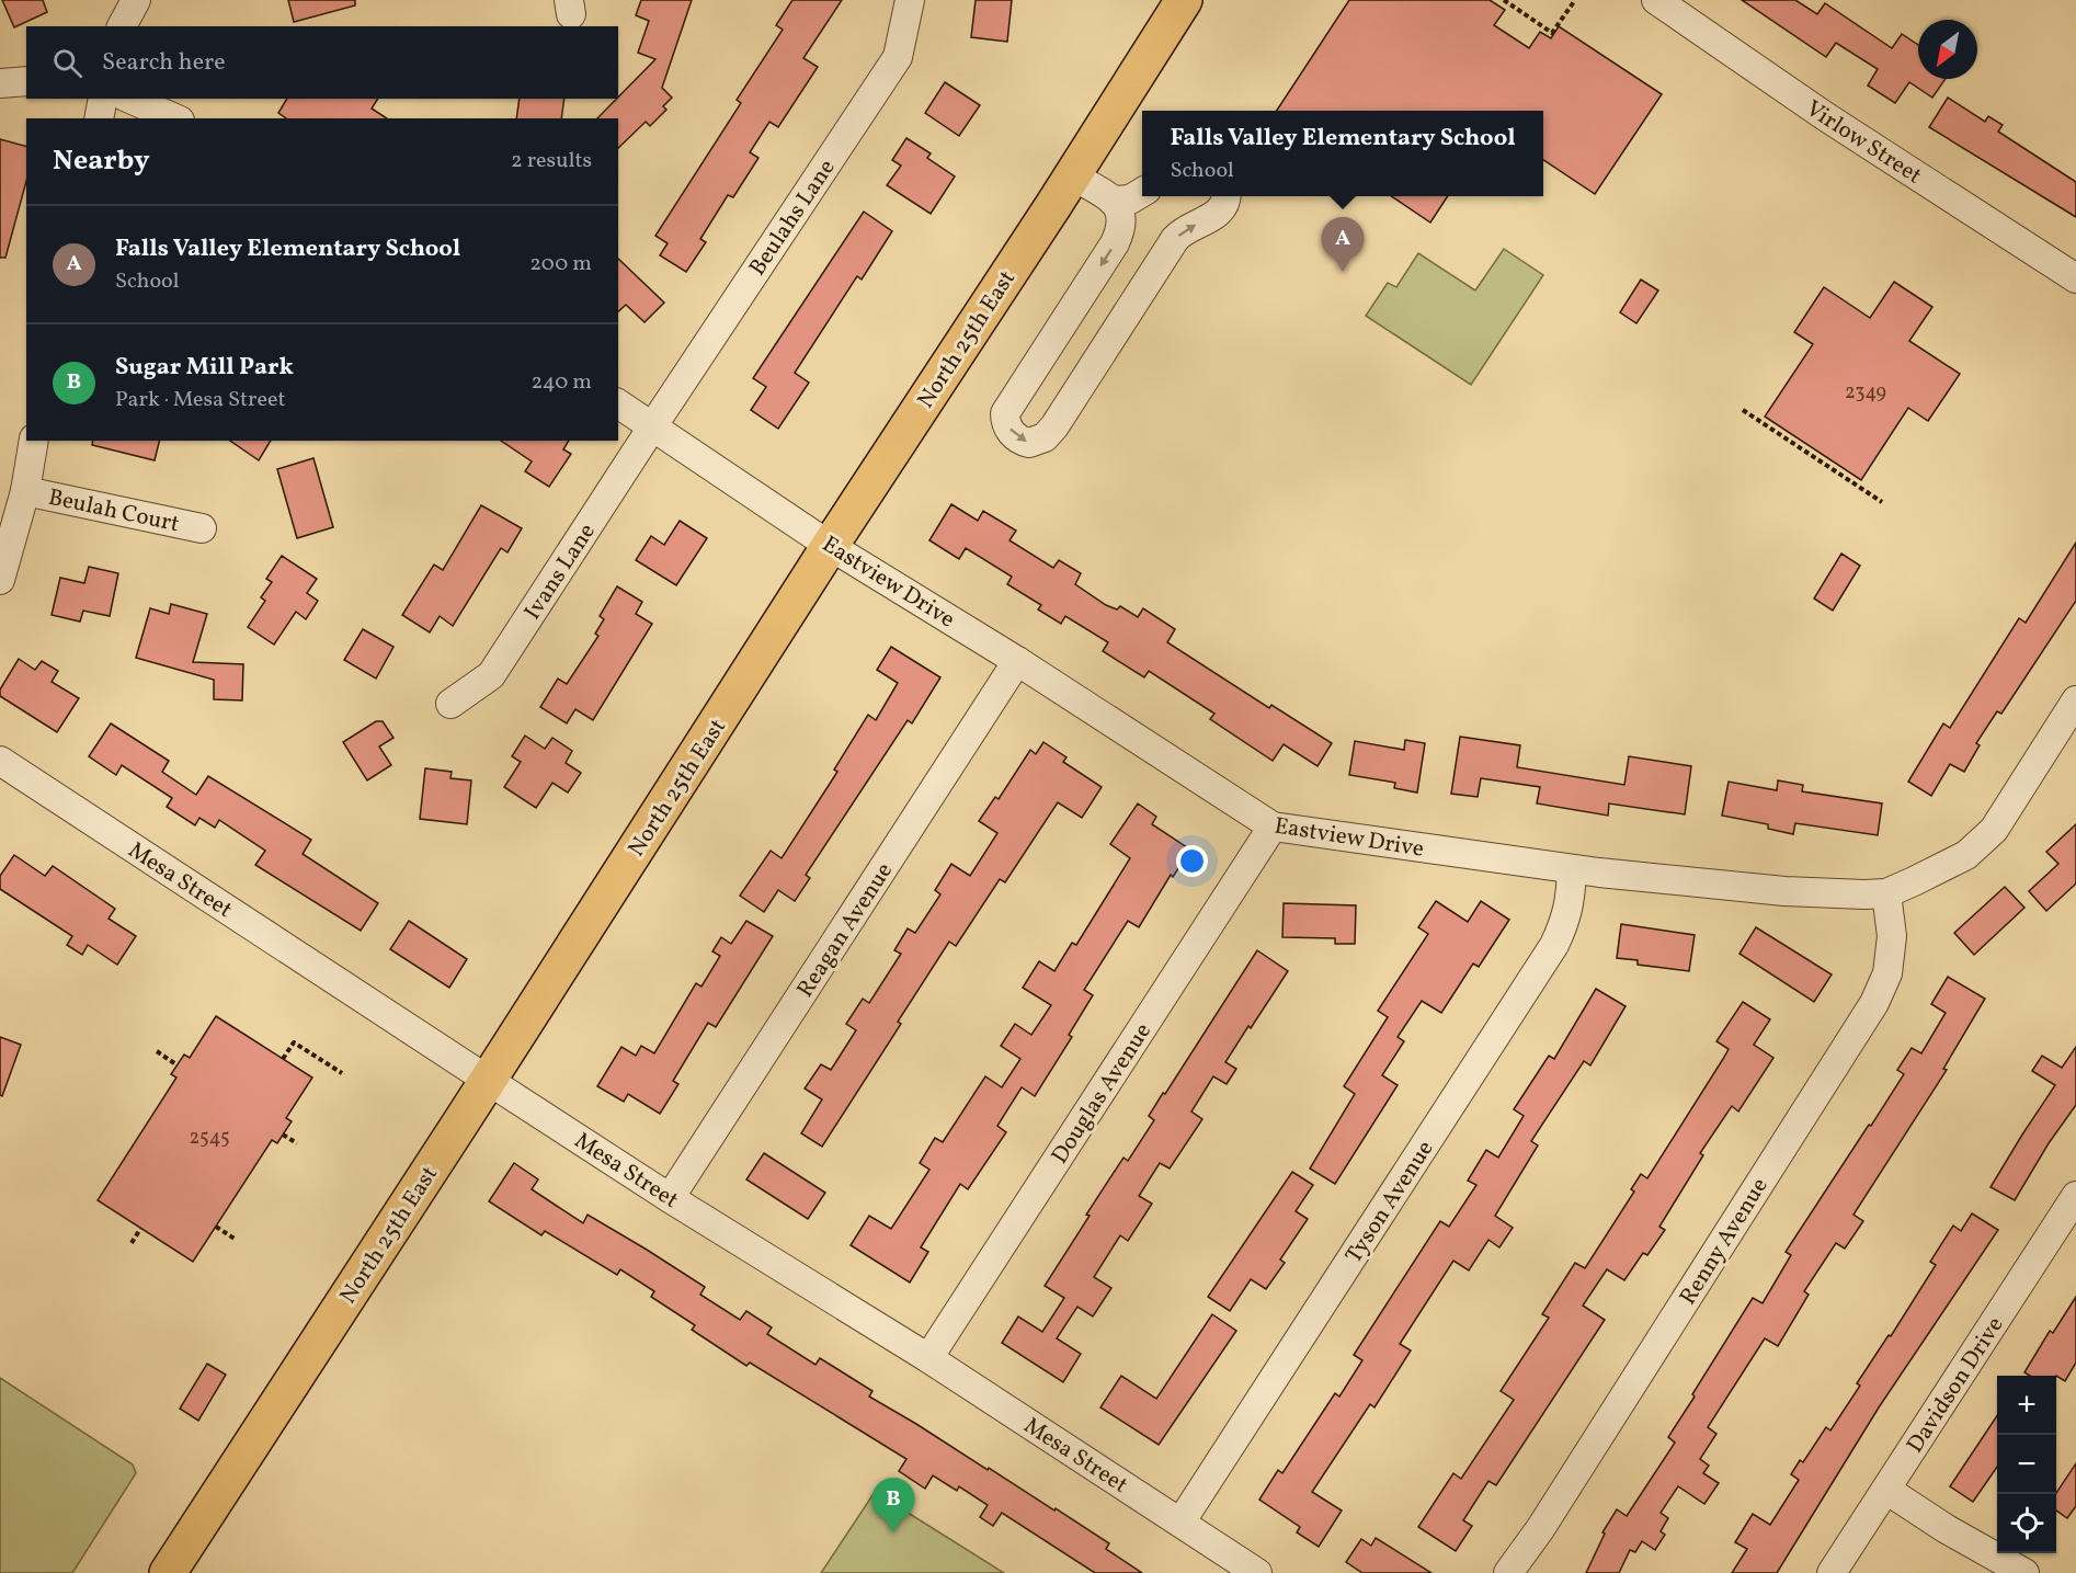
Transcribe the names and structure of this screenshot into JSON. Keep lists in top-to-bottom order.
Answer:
{
  "streets": {
    "main road": ["North 25th East"],
    "street": [
      "Virlow Street",
      "Beulahs Lane",
      "Beulah Court",
      "Ivans Lane",
      "Eastview Drive",
      "Mesa Street",
      "Reagan Avenue",
      "Douglas Avenue",
      "Tyson Avenue",
      "Renny Avenue",
      "Davidson Drive"
    ]
  },
  "crossings": [
    ["Beulahs Lane", "Ivans Lane"],
    ["Beulahs Lane", "Eastview Drive"],
    ["North 25th East", "Eastview Drive"],
    ["North 25th East", "Mesa Street"],
    ["Ivans Lane", "Eastview Drive"],
    ["Eastview Drive", "Reagan Avenue"],
    ["Eastview Drive", "Douglas Avenue"],
    ["Eastview Drive", "Tyson Avenue"],
    ["Eastview Drive", "Renny Avenue"],
    ["Mesa Street", "Reagan Avenue"],
    ["Mesa Street", "Douglas Avenue"],
    ["Mesa Street", "Tyson Avenue"]
  ],
  "house_numbers": ["2349", "2545"],
  "north": "bottom left",
  "page": {
    "search": "Search here",
    "popup": ["Falls Valley Elementary School", "School"],
    "heading": ["Nearby", "2 results"],
    "list": [
      {
        "mark": "A",
        "name": "Falls Valley Elementary School",
        "note": "School",
        "value": "200 m"
      },
      {
        "mark": "B",
        "name": "Sugar Mill Park",
        "note": "Park · Mesa Street",
        "value": "240 m"
      }
    ],
    "pins": ["A", "B"],
    "map_buttons": ["+", "−"]
  }
}
